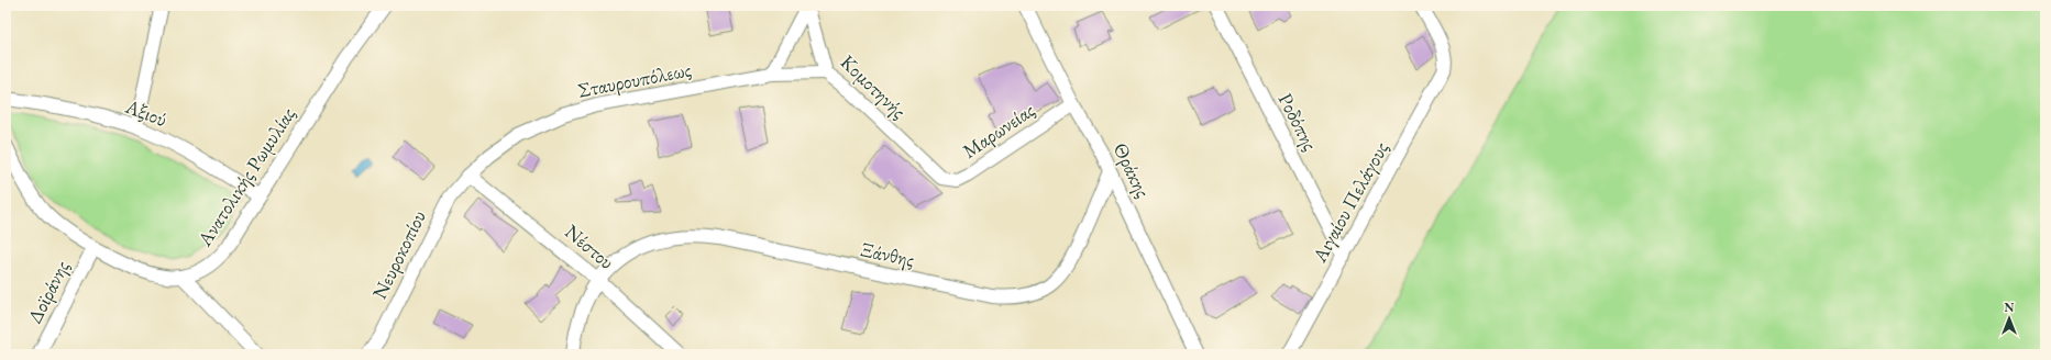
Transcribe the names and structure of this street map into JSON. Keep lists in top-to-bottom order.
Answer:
{
  "streets": {
    "street": [
      "Σταυρουπόλεως",
      "Κομοτηνής",
      "Αξιού",
      "Ροδόπης",
      "Μαρωνείας",
      "Θράκης",
      "Ανατολικής Ρωμυλίας",
      "Αιγαίου Πελάγους",
      "Νέστου",
      "Νευροκοπίου",
      "Ξάνθης",
      "Δοϊράνης"
    ]
  },
  "crossings": [
    ["Σταυρουπόλεως", "Κομοτηνής"],
    ["Σταυρουπόλεως", "Νέστου"],
    ["Σταυρουπόλεως", "Νευροκοπίου"],
    ["Κομοτηνής", "Μαρωνείας"],
    ["Αξιού", "Ανατολικής Ρωμυλίας"],
    ["Ροδόπης", "Αιγαίου Πελάγους"],
    ["Μαρωνείας", "Θράκης"],
    ["Θράκης", "Ξάνθης"],
    ["Ανατολικής Ρωμυλίας", "Δοϊράνης"],
    ["Νέστου", "Νευροκοπίου"],
    ["Νέστου", "Ξάνθης"]
  ],
  "north": "top"
}
